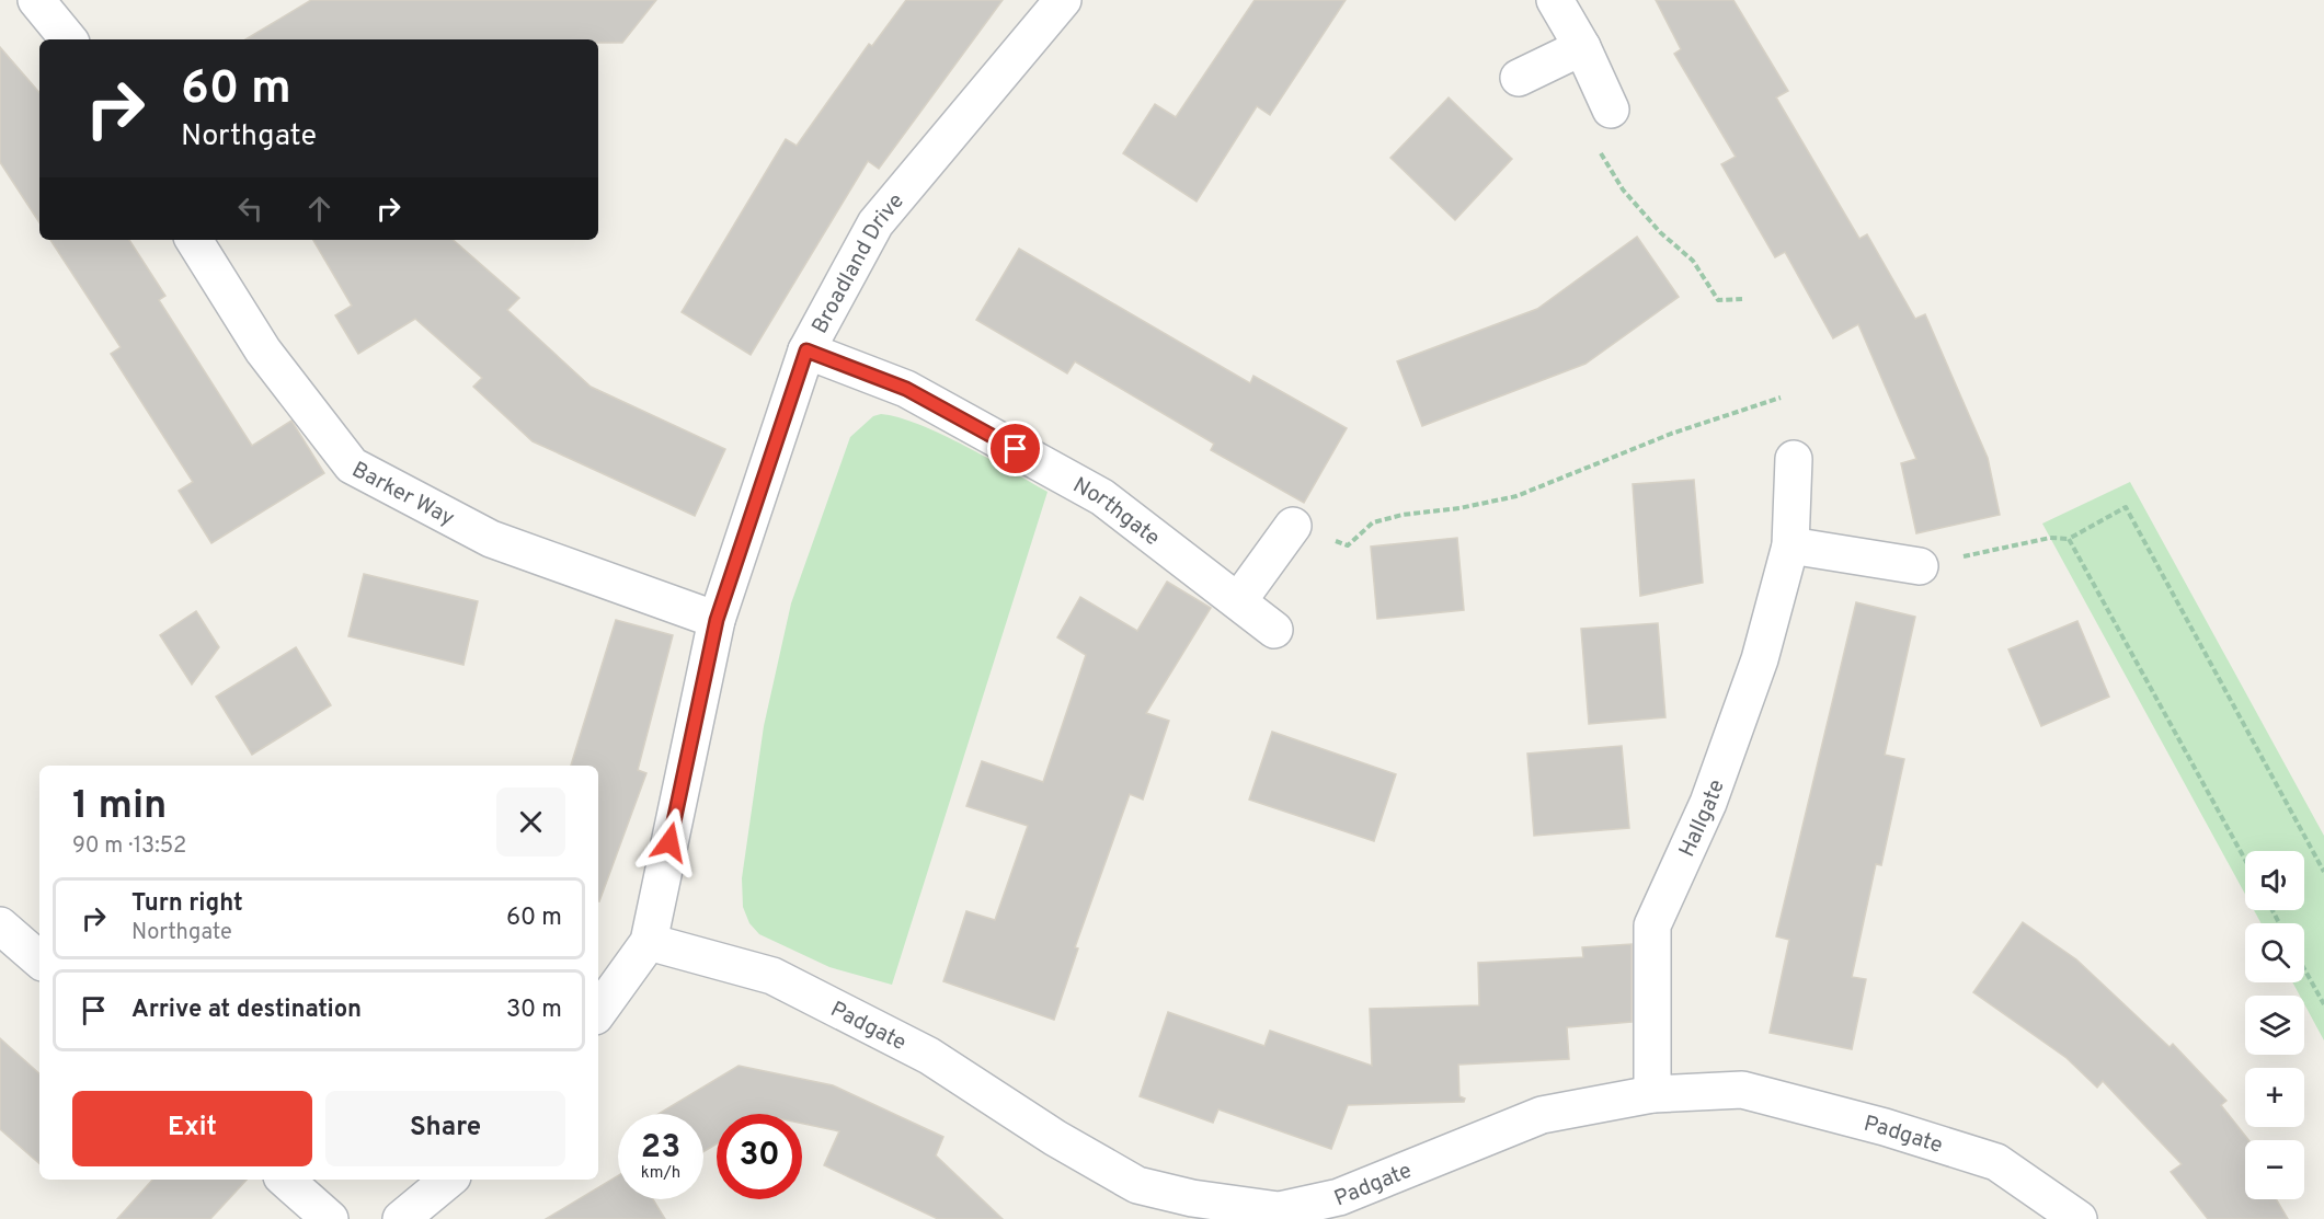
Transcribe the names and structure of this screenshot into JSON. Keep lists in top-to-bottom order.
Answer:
{
  "streets": {
    "street": [
      "Broadland Drive",
      "Barker Way",
      "Northgate",
      "Hallgate",
      "Padgate"
    ]
  },
  "crossings": [
    ["Broadland Drive", "Barker Way"],
    ["Broadland Drive", "Northgate"],
    ["Broadland Drive", "Padgate"],
    ["Hallgate", "Padgate"]
  ],
  "page": {
    "turn": ["60 m", "Northgate"],
    "heading": ["1 min", "90 m · 13:52"],
    "map_buttons": ["+", "−"],
    "list": [
      {
        "name": "Turn right",
        "note": "Northgate",
        "value": "60 m"
      },
      {
        "name": "Arrive at destination",
        "value": "30 m"
      }
    ],
    "buttons": ["Exit", "Share"],
    "speed": "23 km/h",
    "limit": "30"
  }
}
